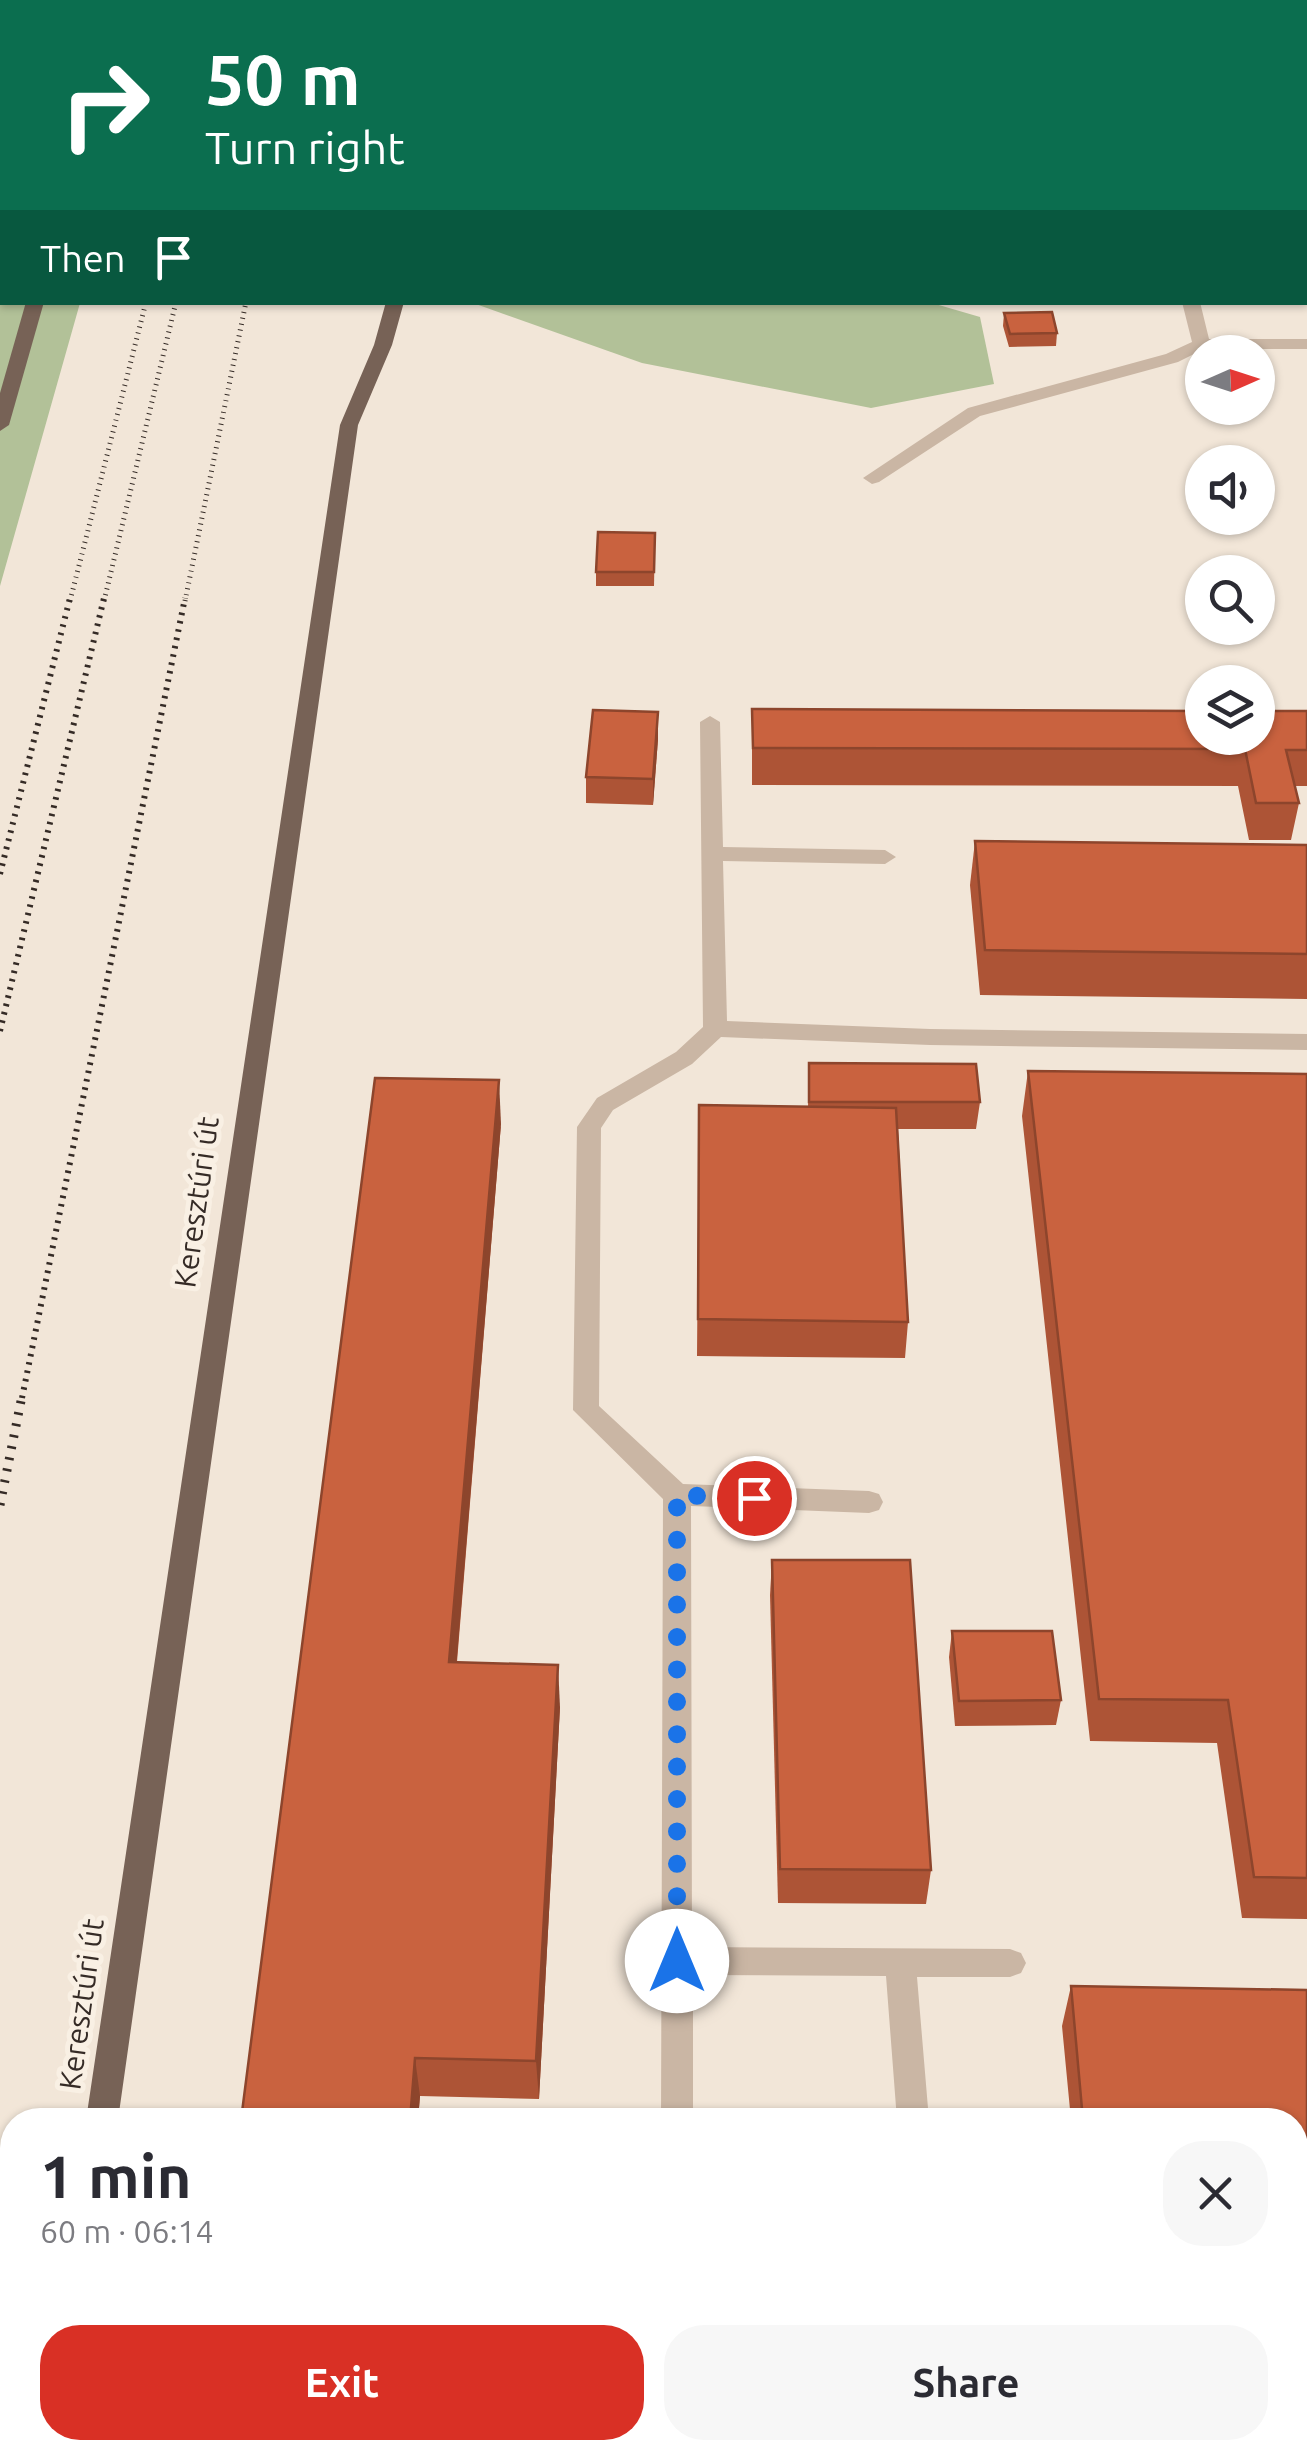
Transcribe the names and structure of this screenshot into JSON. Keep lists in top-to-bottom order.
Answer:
{
  "streets": {
    "main road": ["Keresztúri út"]
  },
  "north": "right",
  "page": {
    "turn": ["50 m", "Turn right"],
    "then": "Then",
    "heading": ["1 min", "60 m · 06:14"],
    "buttons": ["Exit", "Share"]
  }
}
